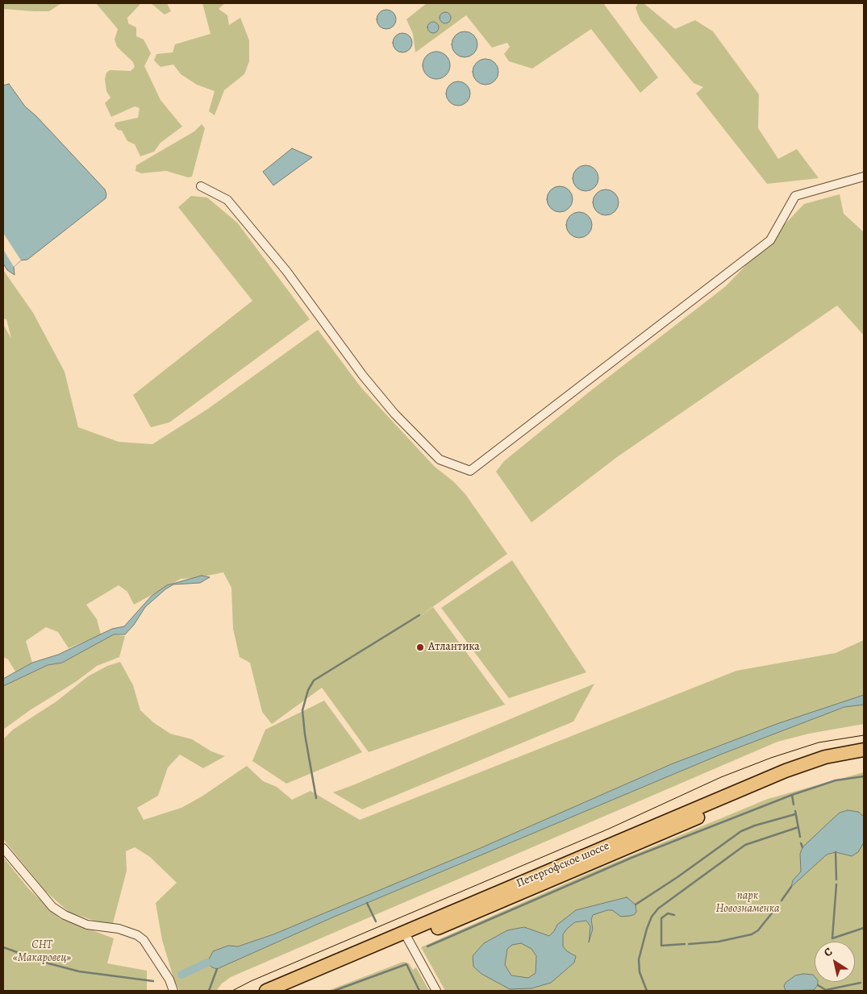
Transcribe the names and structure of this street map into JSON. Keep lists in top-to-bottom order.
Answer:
{
  "streets": {
    "main road": ["Петергофское шоссе"]
  },
  "parks": ["парк Новознаменка", "СНТ «Макаровец»"],
  "places": ["Атлантика"],
  "north": "top left"
}
